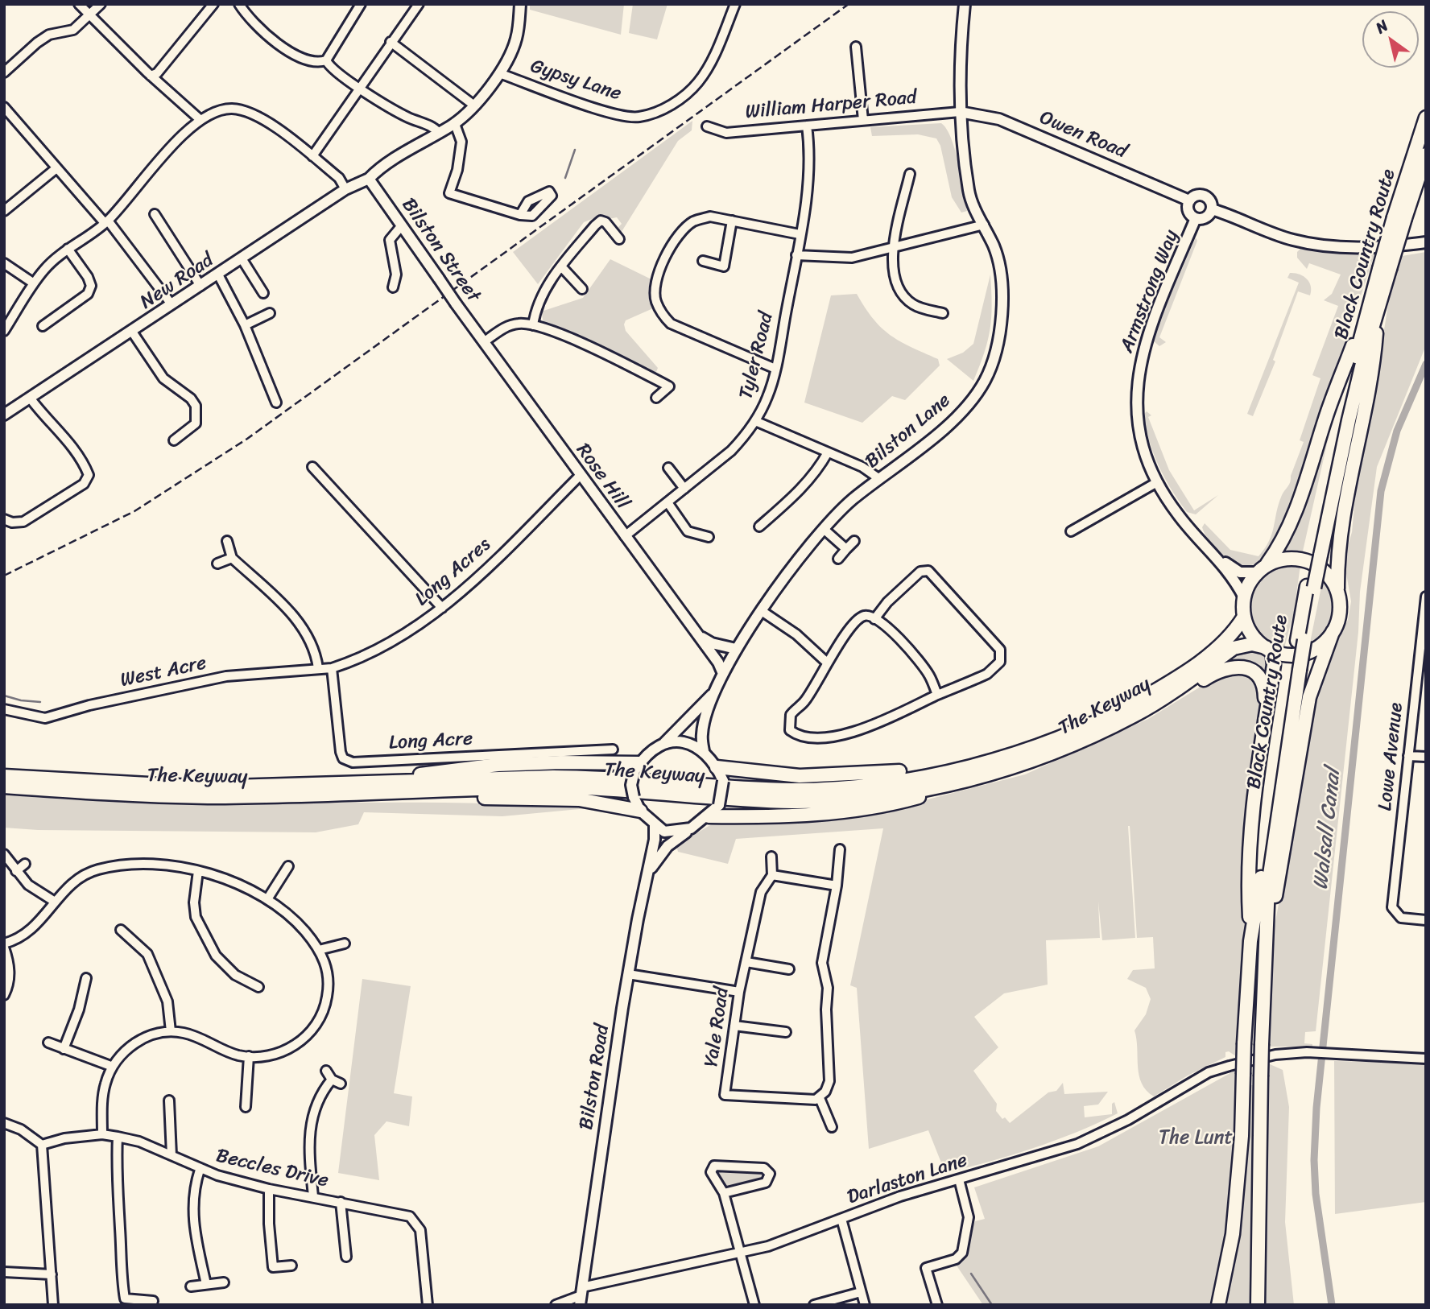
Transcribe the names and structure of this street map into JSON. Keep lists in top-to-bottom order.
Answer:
{
  "streets": {
    "highway": ["Black Country Route", "The Keyway"],
    "main road": [
      "Owen Road",
      "Bilston Street",
      "New Road",
      "Armstrong Way",
      "Bilston Lane",
      "Rose Hill",
      "Bilston Road"
    ],
    "street": [
      "Gypsy Lane",
      "William Harper Road",
      "Tyler Road",
      "Long Acres",
      "West Acre",
      "Long Acre",
      "Lowe Avenue",
      "Yale Road",
      "Beccles Drive",
      "Darlaston Lane"
    ]
  },
  "crossings": [
    ["Gypsy Lane", "New Road"],
    ["William Harper Road", "Owen Road"],
    ["William Harper Road", "Tyler Road"],
    ["William Harper Road", "Bilston Lane"],
    ["Owen Road", "Armstrong Way"],
    ["Owen Road", "Bilston Lane"],
    ["Bilston Street", "New Road"],
    ["Bilston Street", "Rose Hill"],
    ["Armstrong Way", "The Keyway"],
    ["Tyler Road", "Rose Hill"],
    ["Bilston Lane", "Rose Hill"],
    ["Rose Hill", "Long Acres"],
    ["Long Acres", "West Acre"],
    ["Long Acres", "Long Acre"],
    ["West Acre", "Long Acre"],
    ["Bilston Road", "Darlaston Lane"]
  ],
  "water": ["Walsall Canal"],
  "parks": ["The Lunt"],
  "north": "top left"
}
